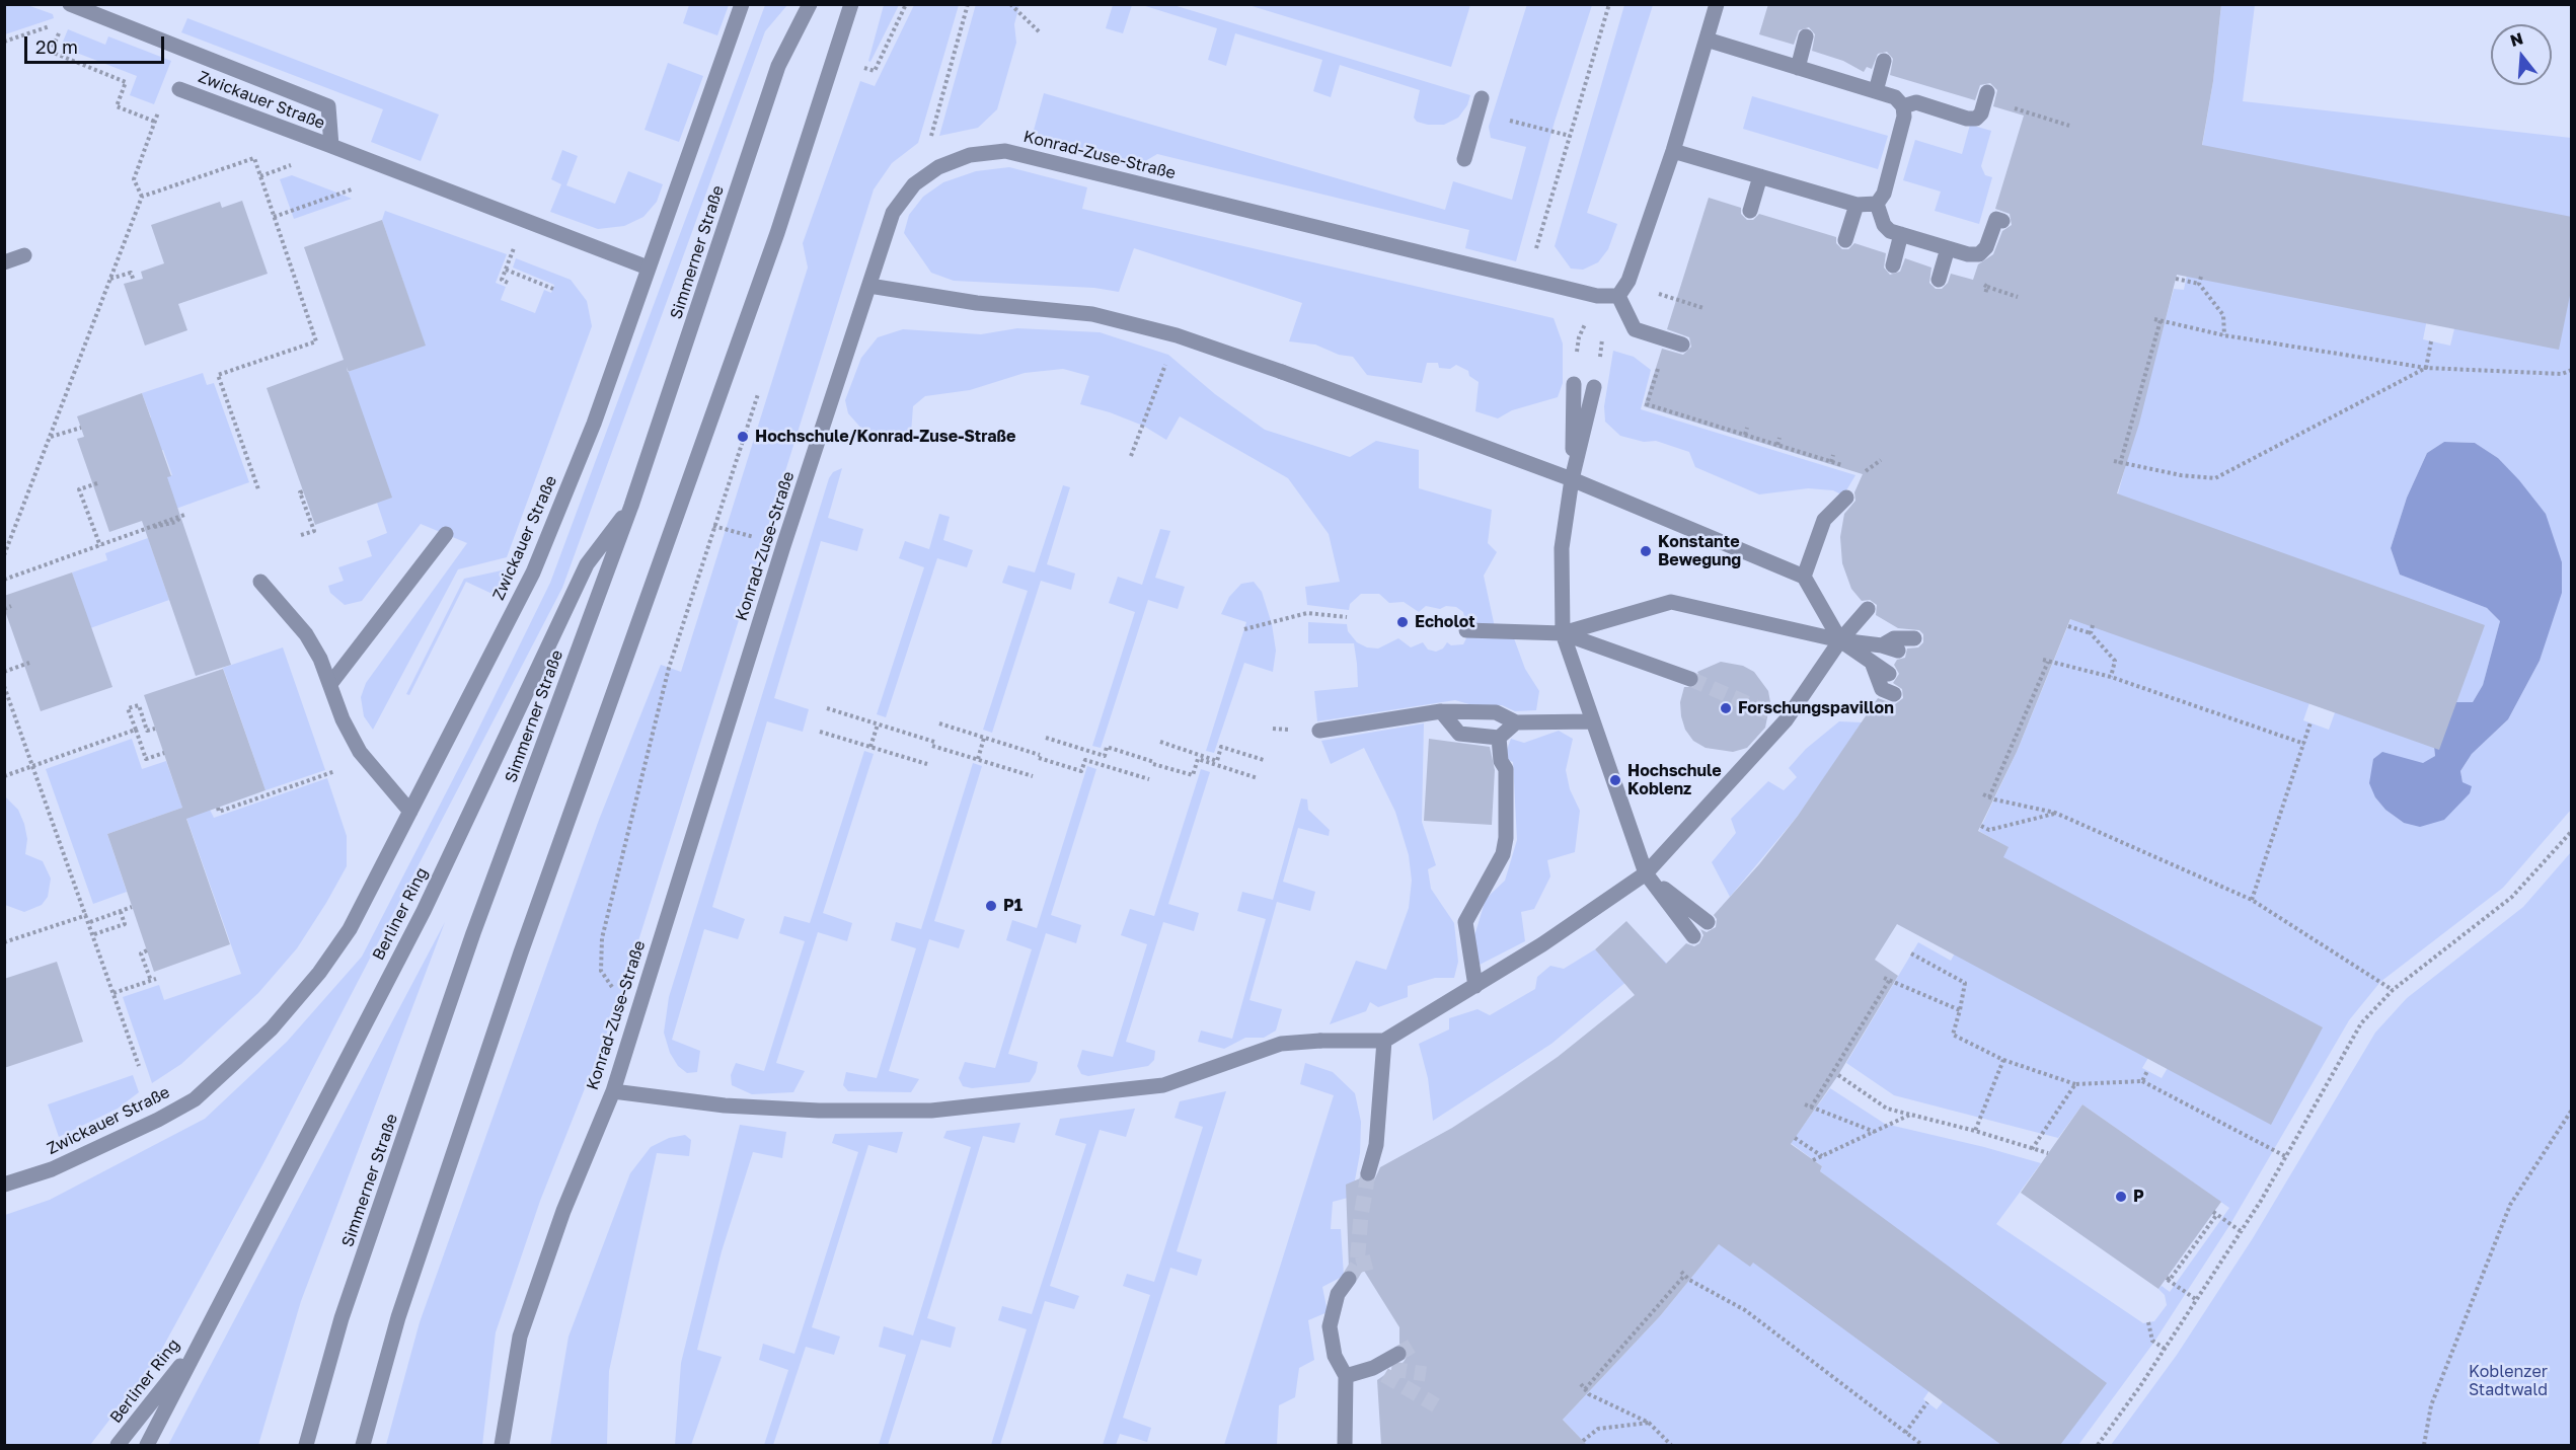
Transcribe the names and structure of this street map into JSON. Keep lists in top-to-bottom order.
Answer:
{
  "streets": {
    "street": [
      "Zwickauer Straße",
      "Konrad-Zuse-Straße",
      "Simmerner Straße",
      "Berliner Ring"
    ]
  },
  "crossings": [
    ["Simmerner Straße", "Berliner Ring"]
  ],
  "parks": ["Koblenzer Stadtwald"],
  "places": [
    "Hochschule/Konrad-Zuse-Straße",
    "Konstante Bewegung",
    "Echolot",
    "Forschungspavillon",
    "Hochschule Koblenz",
    "P1",
    "P"
  ],
  "scale_bar": "20 m",
  "north": "top"
}
